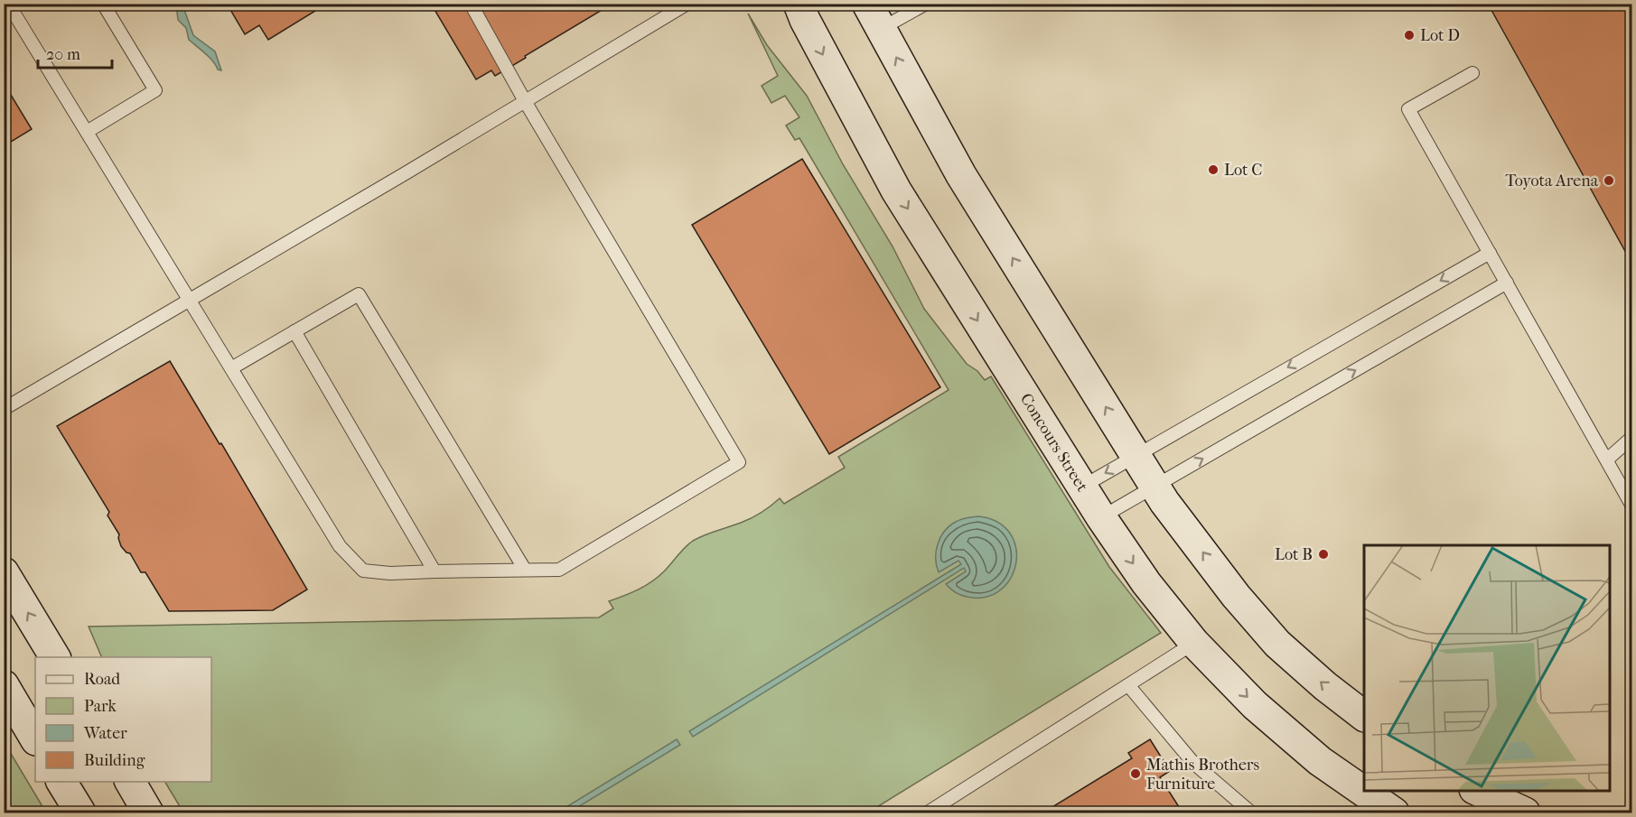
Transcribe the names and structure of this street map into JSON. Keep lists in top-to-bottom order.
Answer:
{
  "streets": {
    "street": ["Concours Street"]
  },
  "places": [
    "Lot D",
    "Lot C",
    "Toyota Arena",
    "Lot B",
    "Mathis Brothers Furniture"
  ],
  "legend": [
    "Road",
    "Park",
    "Water",
    "Building"
  ],
  "scale_bar": "20 m"
}
